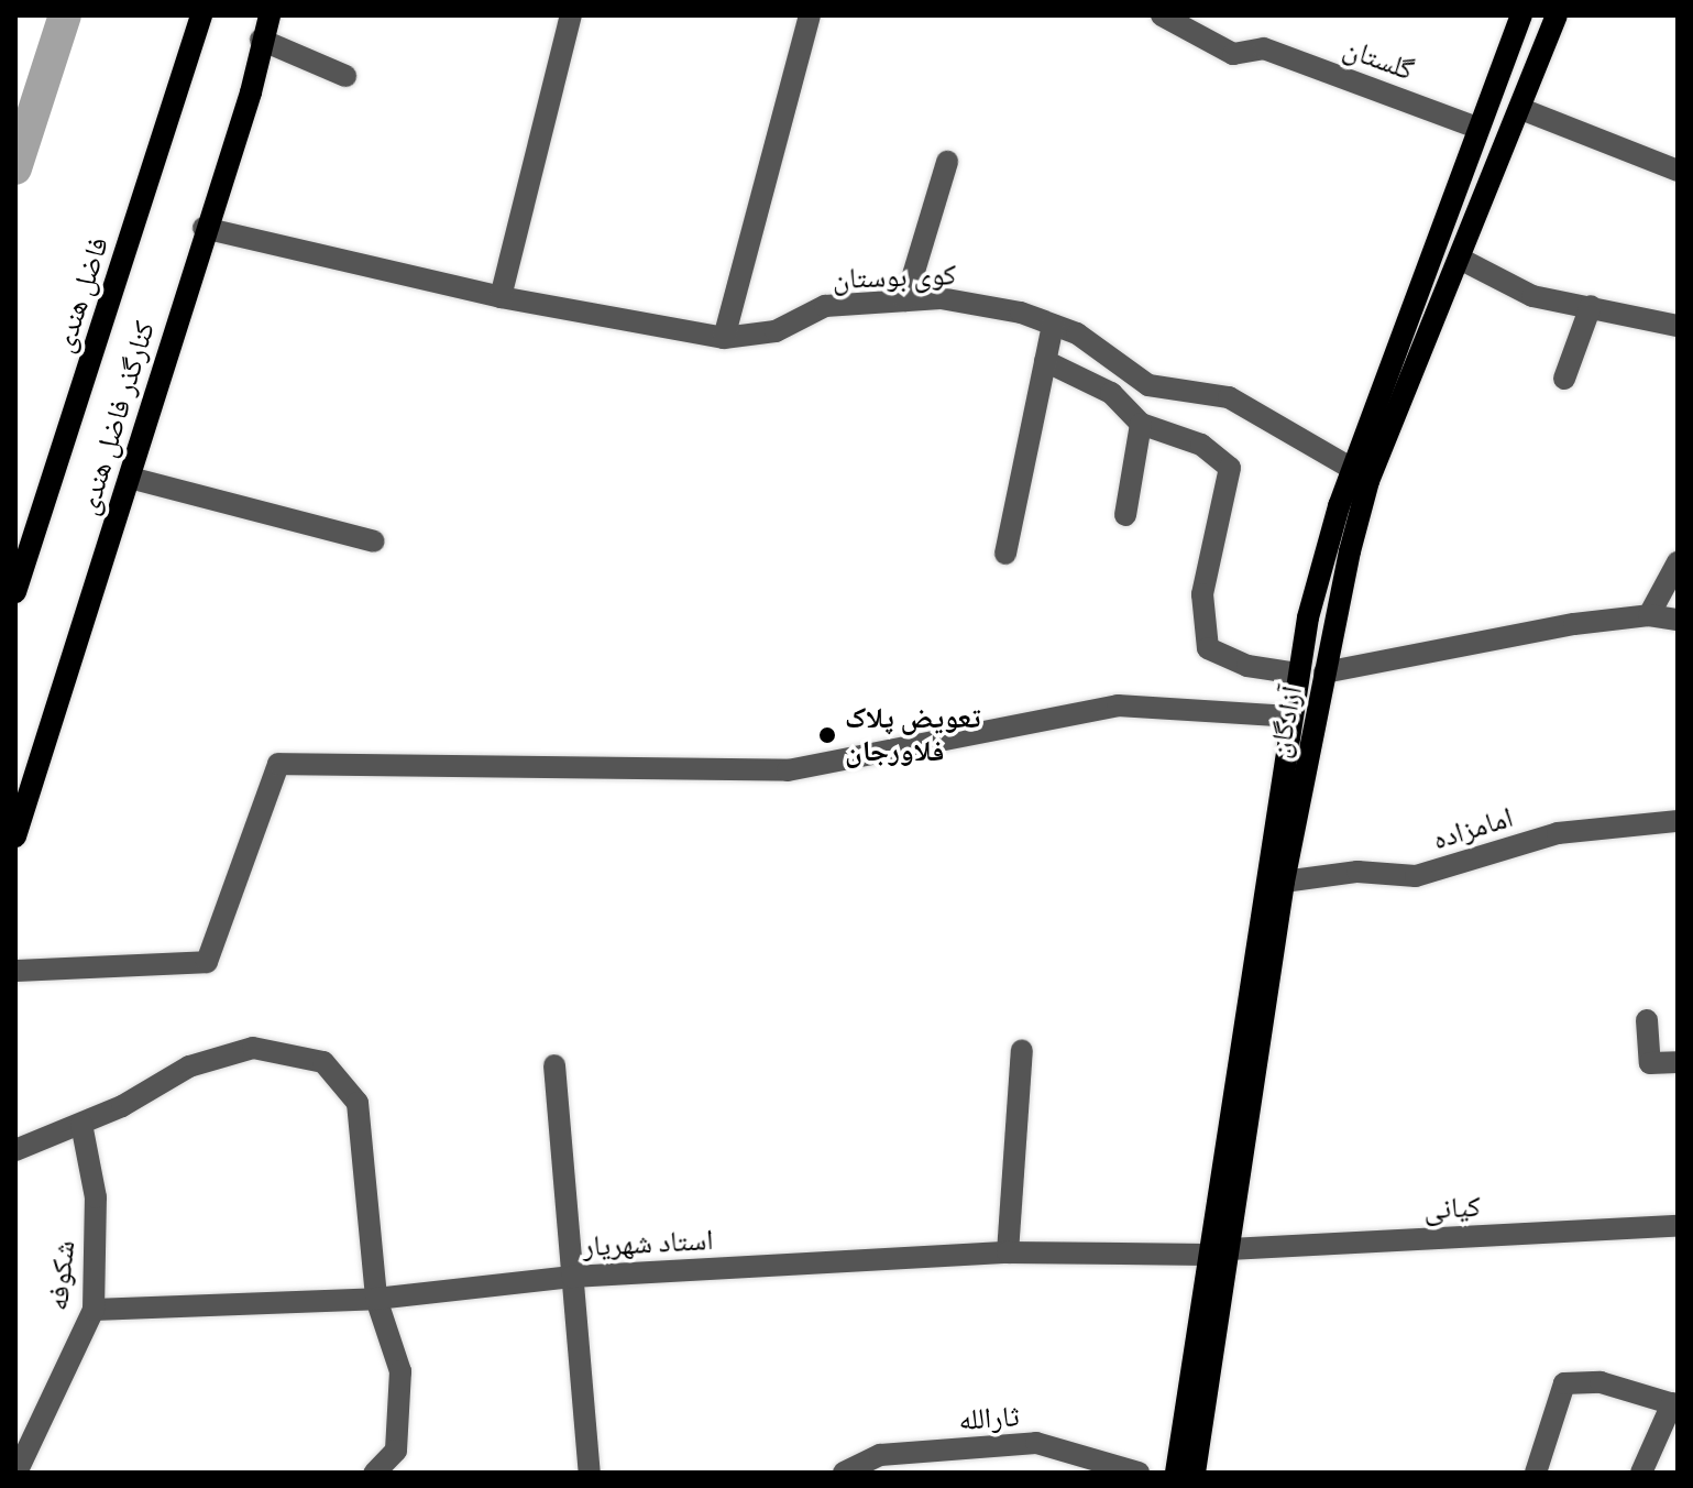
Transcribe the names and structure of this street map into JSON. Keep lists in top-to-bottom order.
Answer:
{
  "streets": {
    "main road": ["فاضل هندی", "کنارگذر فاضل هندی", "آزادگان"],
    "street": [
      "گلستان",
      "کوی بوستان",
      "امامزاده",
      "کیانی",
      "استاد شهریار",
      "شکوفه",
      "ثارالله"
    ]
  },
  "crossings": [
    ["گلستان", "آزادگان"],
    ["کوی بوستان", "کنارگذر فاضل هندی"],
    ["کوی بوستان", "آزادگان"],
    ["آزادگان", "امامزاده"],
    ["آزادگان", "کیانی"],
    ["آزادگان", "استاد شهریار"],
    ["استاد شهریار", "شکوفه"]
  ],
  "places": ["تعویض پلاک فلاورجان"]
}
